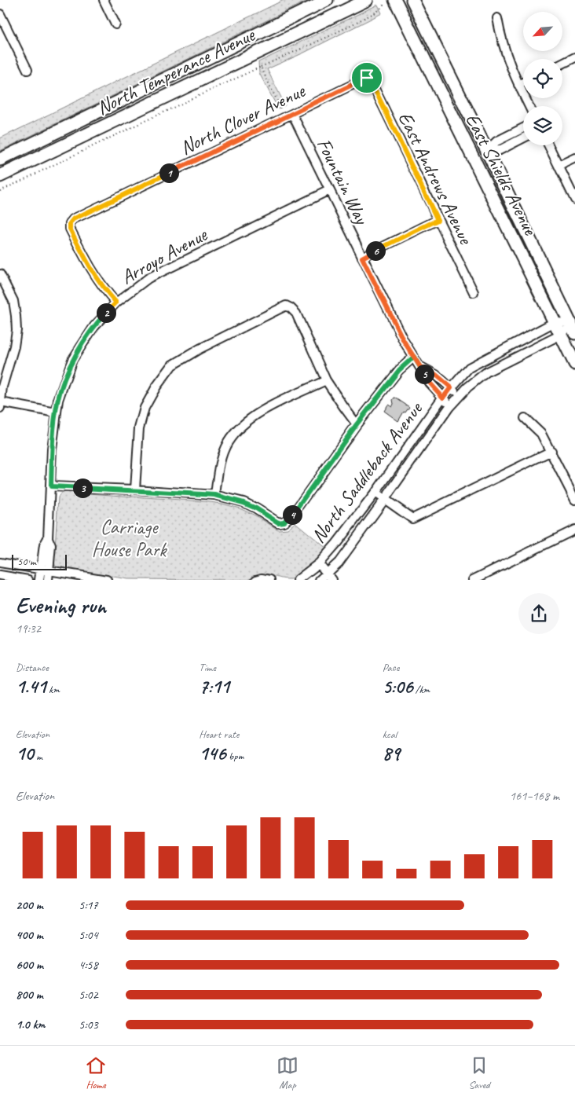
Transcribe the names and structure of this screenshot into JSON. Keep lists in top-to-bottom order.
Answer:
{
  "streets": {
    "main road": ["North Temperance Avenue", "East Shields Avenue"],
    "street": [
      "North Clover Avenue",
      "East Andrews Avenue",
      "Fountain Way",
      "Arroyo Avenue",
      "North Saddleback Avenue"
    ]
  },
  "crossings": [
    ["North Clover Avenue", "East Andrews Avenue"],
    ["North Clover Avenue", "Fountain Way"],
    ["North Clover Avenue", "Arroyo Avenue"],
    ["East Shields Avenue", "North Saddleback Avenue"],
    ["Fountain Way", "Arroyo Avenue"],
    ["Fountain Way", "North Saddleback Avenue"]
  ],
  "parks": ["Carriage House Park"],
  "scale_bar": "50 m",
  "north": "bottom left",
  "page": {
    "pins": [
      "1",
      "6",
      "2",
      "5",
      "3",
      "4"
    ],
    "scale": "50 m",
    "heading": ["Evening run", "19:32"],
    "stats": [
      ["Distance", "1.41 km"],
      ["Time", "7:11"],
      ["Pace", "5:06 /km"],
      ["Elevation", "10 m"],
      ["Heart rate", "146 bpm"],
      ["kcal", "89"]
    ],
    "chart": ["Elevation", "161–168 m"],
    "list": [
      {
        "name": "200 m",
        "note": "5:17"
      },
      {
        "name": "400 m",
        "note": "5:04"
      },
      {
        "name": "600 m",
        "note": "4:58"
      },
      {
        "name": "800 m",
        "note": "5:02"
      },
      {
        "name": "1.0 km",
        "note": "5:03"
      }
    ],
    "tabs": ["Home", "Map", "Saved"]
  }
}
